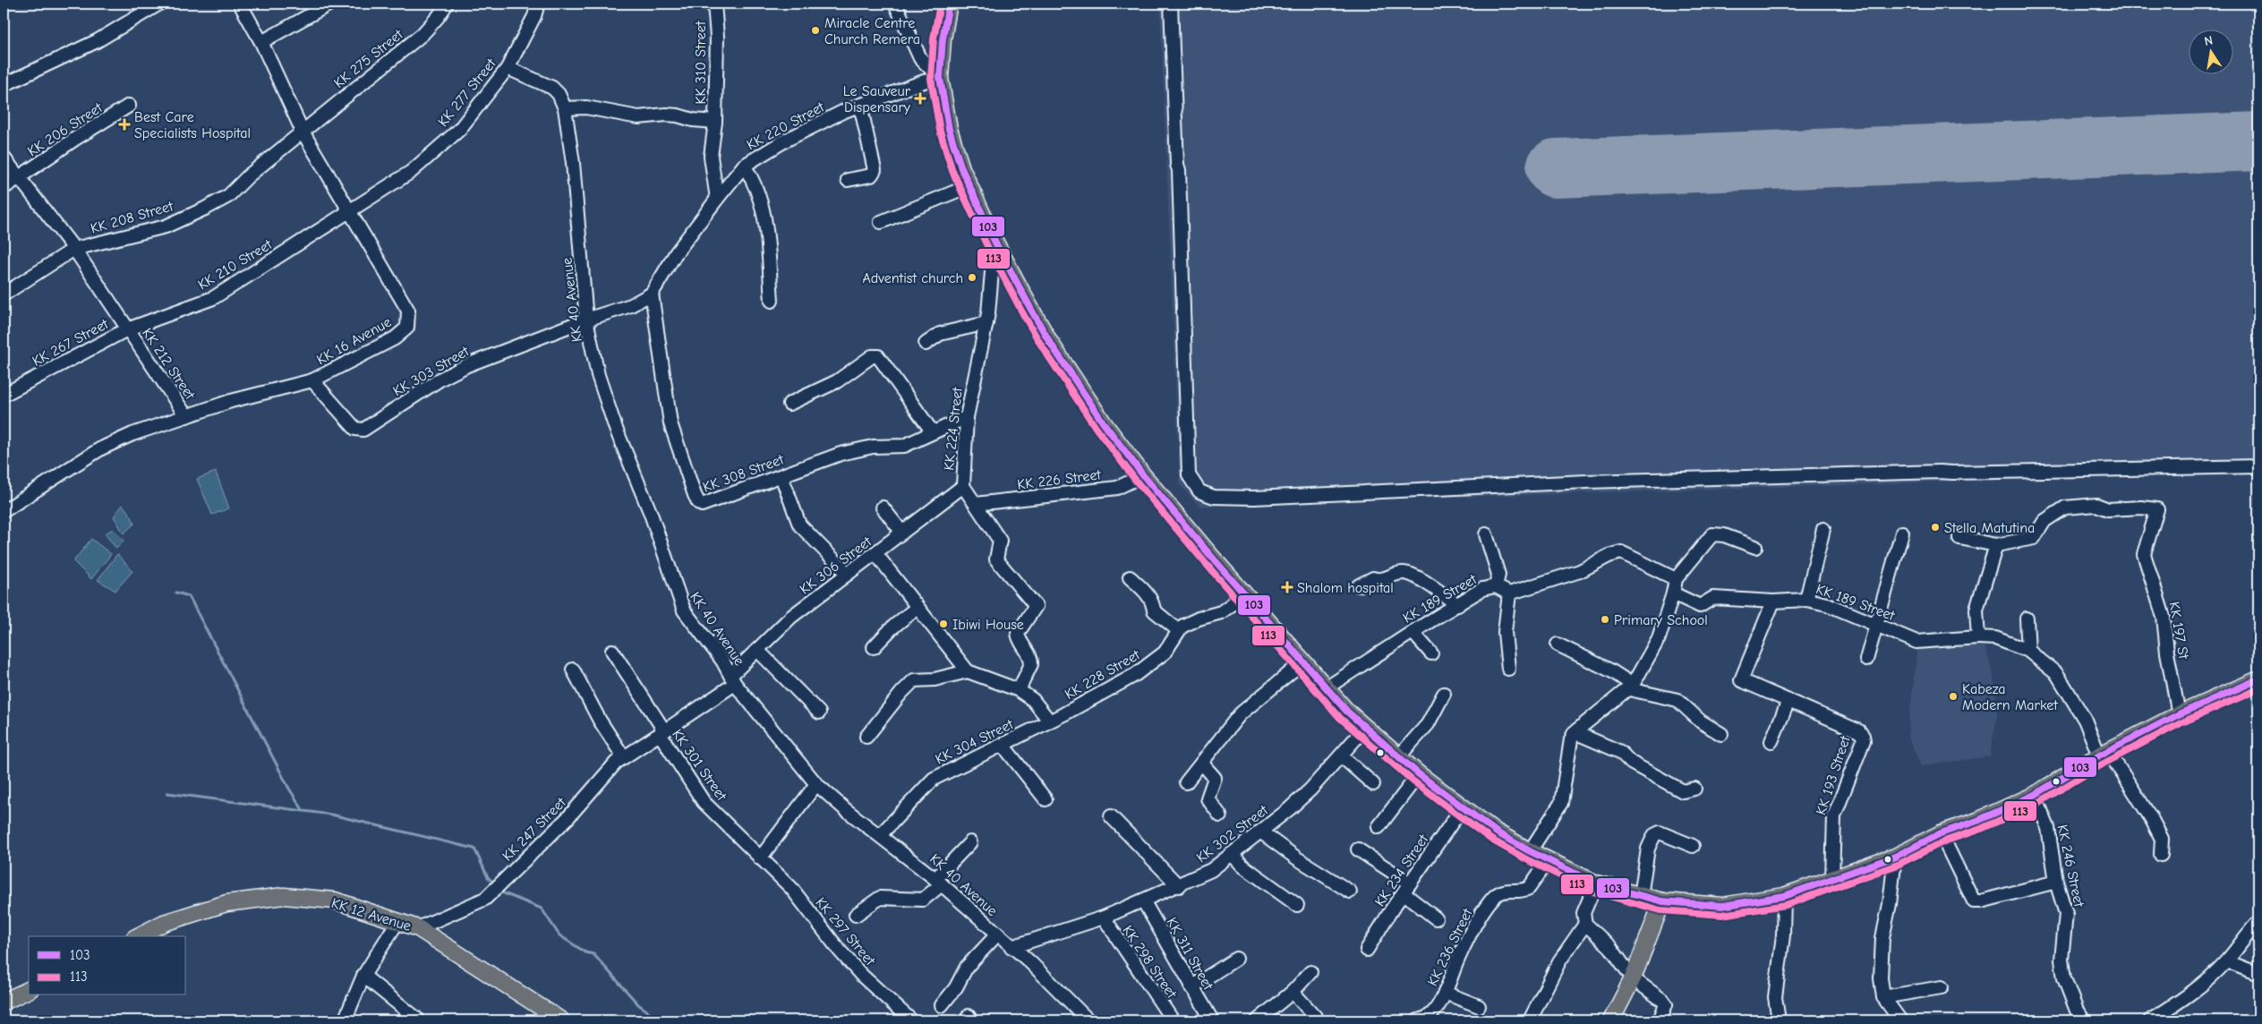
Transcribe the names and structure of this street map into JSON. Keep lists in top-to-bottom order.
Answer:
{
  "streets": {
    "main road": ["KK 12 Avenue"],
    "street": [
      "KK 275 Street",
      "KK 310 Street",
      "KK 277 Street",
      "KK 220 Street",
      "KK 206 Street",
      "KK 208 Street",
      "KK 210 Street",
      "KK 40 Avenue",
      "KK 16 Avenue",
      "KK 267 Street",
      "KK 212 Street",
      "KK 303 Street",
      "KK 224 Street",
      "KK 308 Street",
      "KK 226 Street",
      "KK 306 Street",
      "KK 189 Street",
      "KK 197 St",
      "KK 228 Street",
      "KK 304 Street",
      "KK 301 Street",
      "KK 193 Street",
      "KK 247 Street",
      "KK 302 Street",
      "KK 246 Street",
      "KK 234 Street",
      "KK 297 Street",
      "KK 236 Street",
      "KK 311 Street",
      "KK 298 Street"
    ]
  },
  "crossings": [
    ["KK 275 Street", "KK 208 Street"],
    ["KK 275 Street", "KK 16 Avenue"],
    ["KK 310 Street", "KK 220 Street"],
    ["KK 310 Street", "KK 40 Avenue"],
    ["KK 277 Street", "KK 210 Street"],
    ["KK 277 Street", "KK 40 Avenue"],
    ["KK 277 Street", "KK 16 Avenue"],
    ["KK 220 Street", "KK 308 Street"],
    ["KK 206 Street", "KK 212 Street"],
    ["KK 208 Street", "KK 16 Avenue"],
    ["KK 208 Street", "KK 212 Street"],
    ["KK 210 Street", "KK 16 Avenue"],
    ["KK 210 Street", "KK 267 Street"],
    ["KK 210 Street", "KK 212 Street"],
    ["KK 40 Avenue", "KK 303 Street"],
    ["KK 40 Avenue", "KK 306 Street"],
    ["KK 40 Avenue", "KK 304 Street"],
    ["KK 40 Avenue", "KK 301 Street"],
    ["KK 40 Avenue", "KK 302 Street"],
    ["KK 16 Avenue", "KK 212 Street"],
    ["KK 16 Avenue", "KK 303 Street"],
    ["KK 267 Street", "KK 212 Street"],
    ["KK 224 Street", "KK 308 Street"],
    ["KK 224 Street", "KK 226 Street"],
    ["KK 224 Street", "KK 306 Street"],
    ["KK 306 Street", "KK 301 Street"],
    ["KK 189 Street", "KK 193 Street"],
    ["KK 228 Street", "KK 304 Street"],
    ["KK 301 Street", "KK 247 Street"],
    ["KK 301 Street", "KK 297 Street"],
    ["KK 247 Street", "KK 12 Avenue"],
    ["KK 302 Street", "KK 311 Street"],
    ["KK 302 Street", "KK 298 Street"]
  ],
  "places": {
    "other": [
      "Miracle Centre Church Remera",
      "Adventist church",
      "Stella Matutina",
      "Primary School",
      "Ibiwi House",
      "Kabeza Modern Market"
    ],
    "health": ["Le Sauveur Dispensary", "Best Care Specialists Hospital", "Shalom hospital"]
  },
  "lines": ["transit line 103", "transit line 113"],
  "legend": ["103", "113"],
  "north": "top"
}
